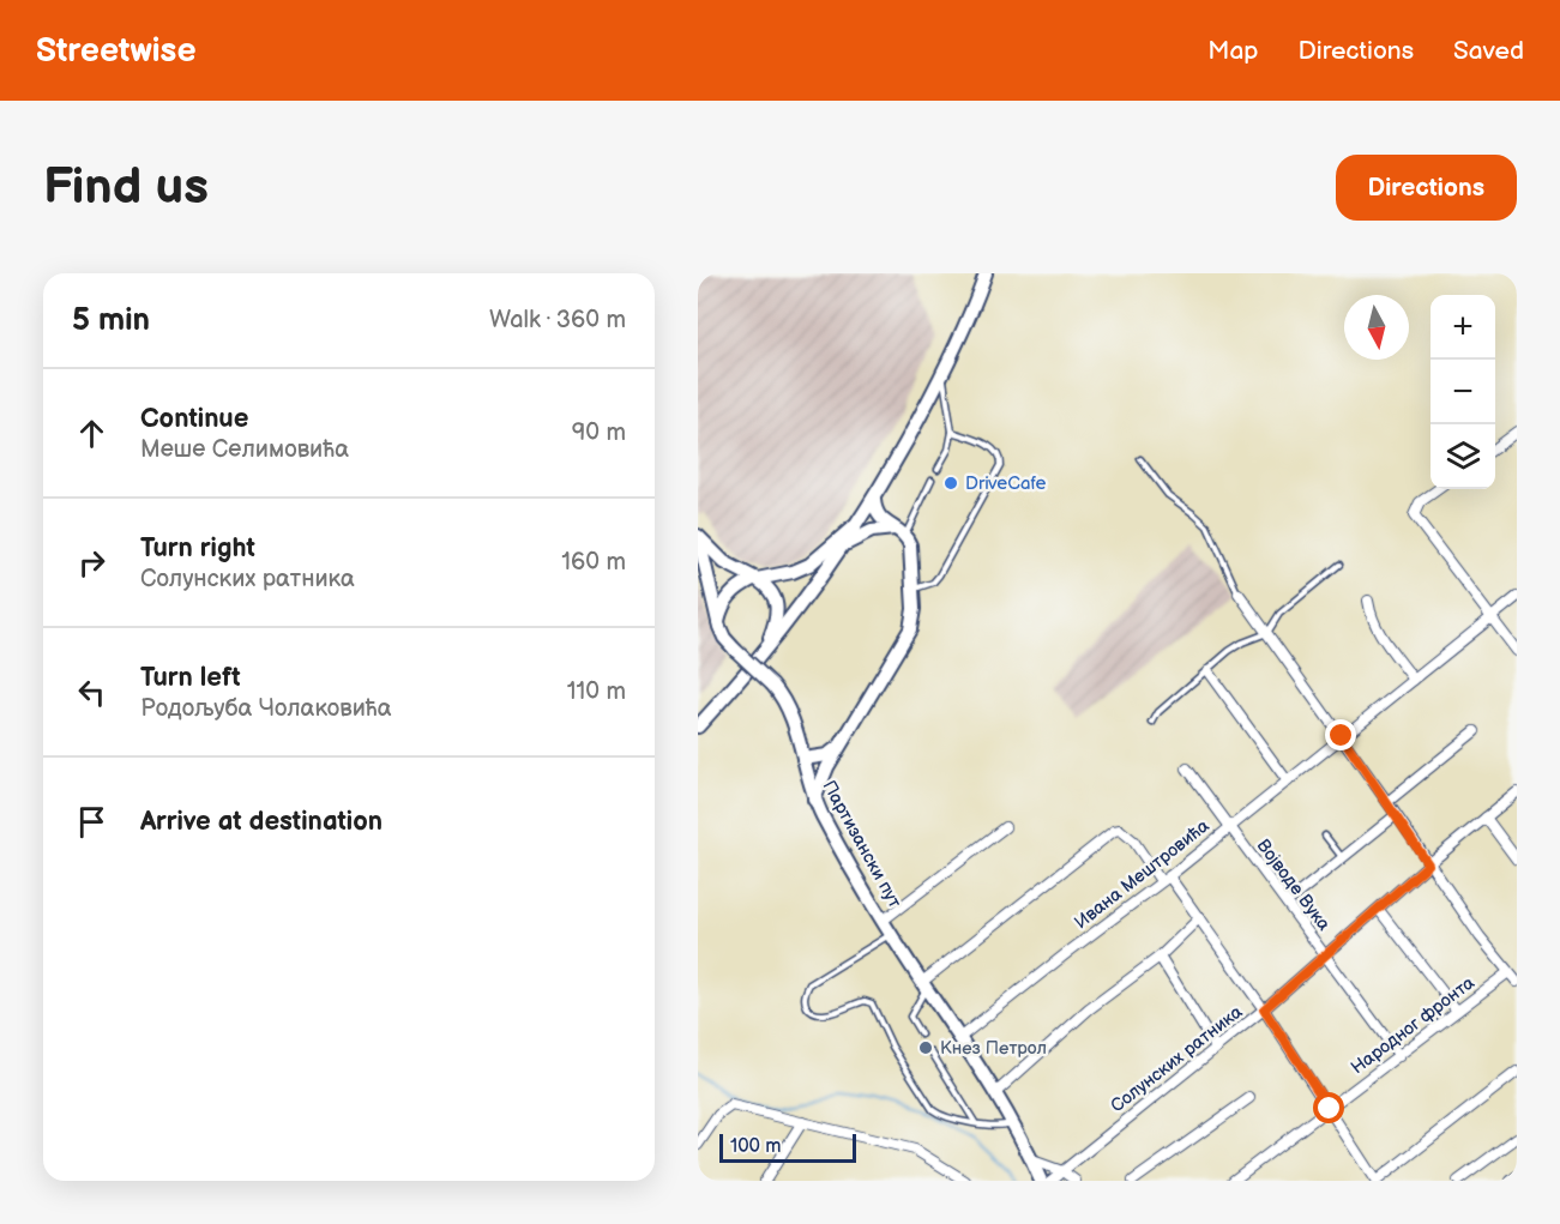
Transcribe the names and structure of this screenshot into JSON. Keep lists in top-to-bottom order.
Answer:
{
  "streets": {
    "main road": ["Партизански пут"],
    "street": [
      "Ивана Мештровића",
      "Војводе Вука",
      "Народног фронта",
      "Солунских ратника"
    ]
  },
  "crossings": [
    ["Партизански пут", "Ивана Мештровића"],
    ["Ивана Мештровића", "Војводе Вука"],
    ["Војводе Вука", "Народног фронта"],
    ["Војводе Вука", "Солунских ратника"]
  ],
  "places": ["DriveCafe", "Кнез Петрол"],
  "scale_bar": "100 m",
  "north": "bottom",
  "page": {
    "header": "Streetwise",
    "nav": ["Map", "Directions", "Saved"],
    "buttons": "Directions",
    "title": "Find us",
    "heading": ["5 min", "Walk · 360 m"],
    "map_buttons": ["+", "−"],
    "list": [
      ["Continue", "Меше Селимовића", "90 m"],
      ["Turn right", "Солунских ратника", "160 m"],
      ["Turn left", "Родољуба Чолаковића", "110 m"],
      "Arrive at destination"
    ],
    "scale": "100 m"
  }
}
